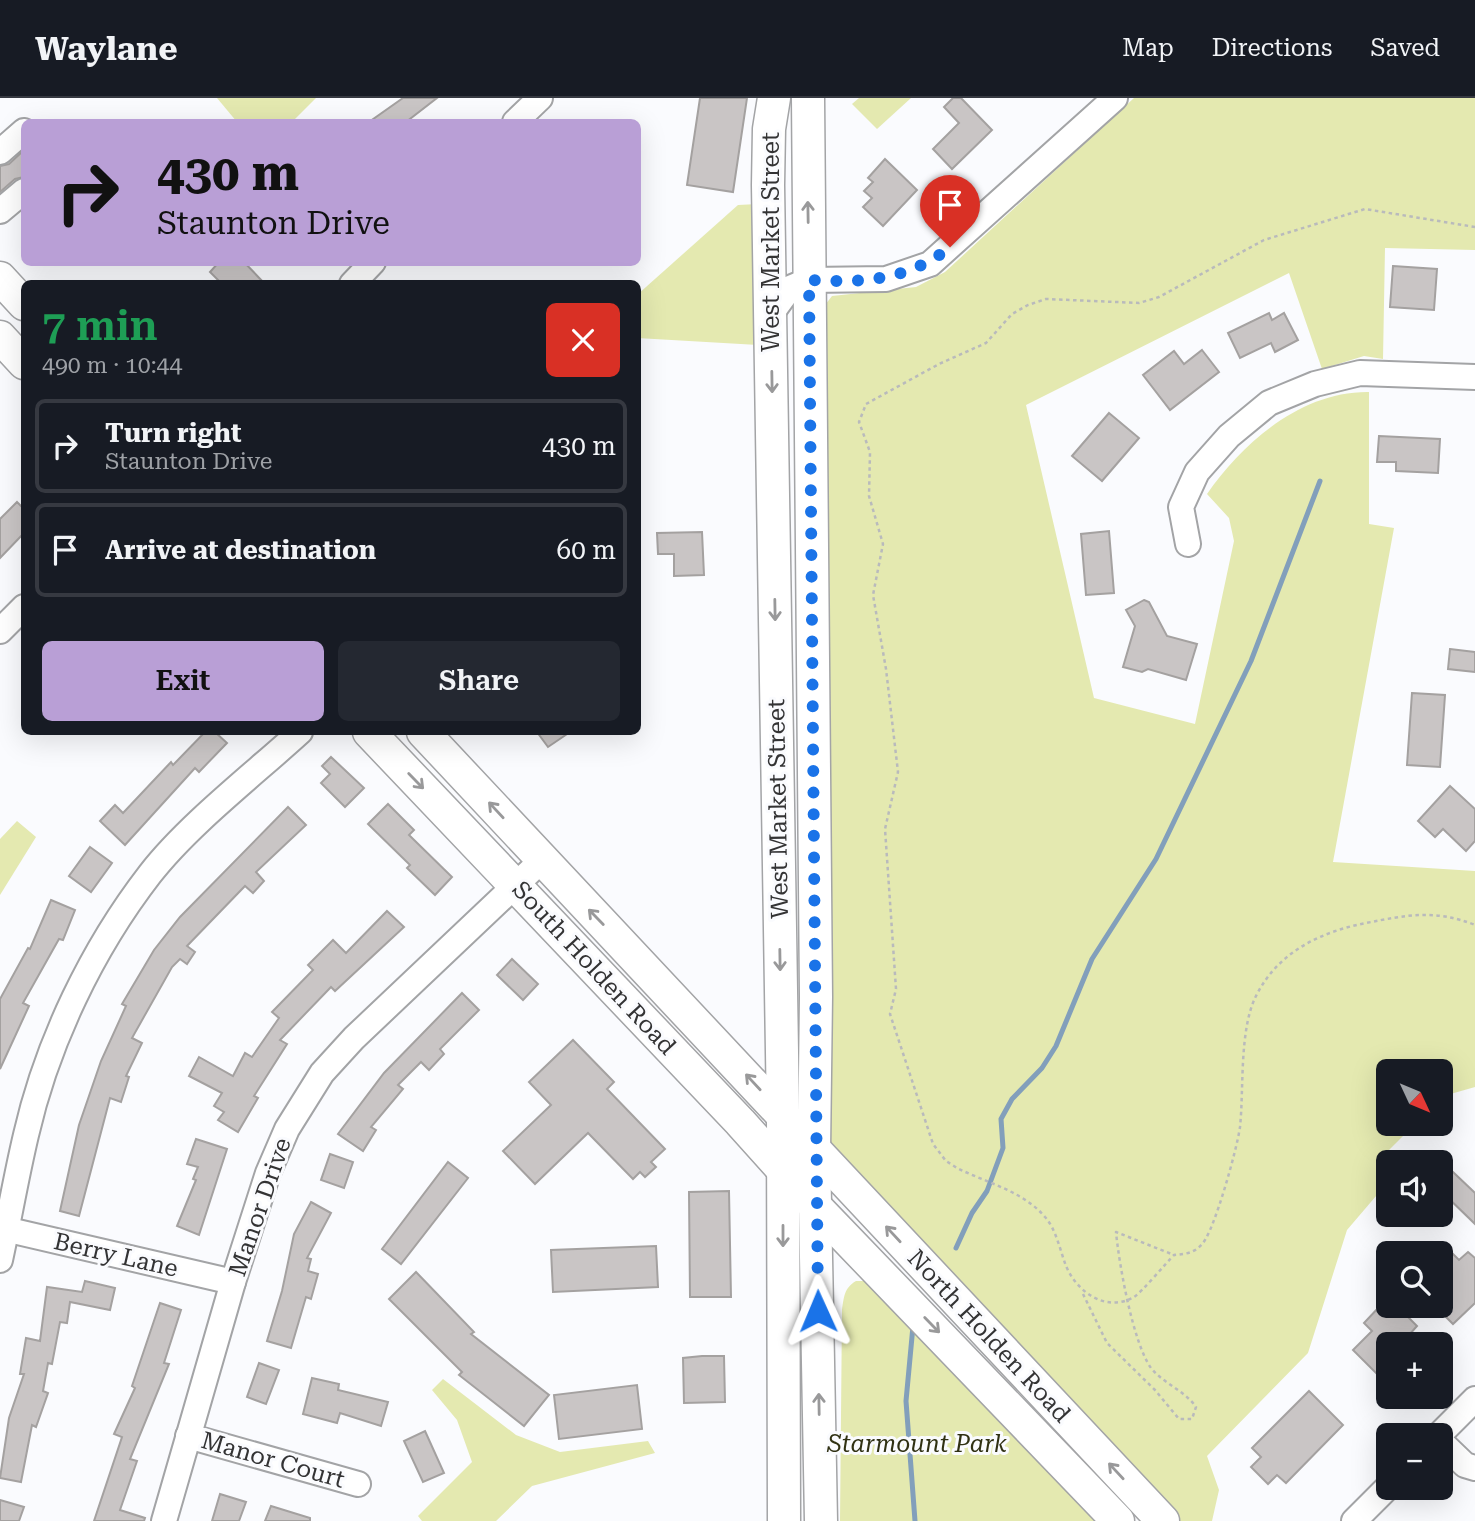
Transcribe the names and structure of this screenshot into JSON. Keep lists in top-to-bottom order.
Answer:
{
  "streets": {
    "main road": ["West Market Street", "South Holden Road", "North Holden Road"],
    "street": ["Manor Drive", "Berry Lane", "Manor Court"]
  },
  "crossings": [
    ["West Market Street", "South Holden Road"],
    ["West Market Street", "North Holden Road"],
    ["South Holden Road", "Manor Drive"],
    ["South Holden Road", "North Holden Road"],
    ["Manor Drive", "Berry Lane"],
    ["Manor Drive", "Manor Court"]
  ],
  "parks": ["Starmount Park"],
  "north": "bottom right",
  "page": {
    "header": "Waylane",
    "nav": ["Map", "Directions", "Saved"],
    "turn": ["430 m", "Staunton Drive"],
    "heading": ["7 min", "490 m · 10:44"],
    "list": [
      {
        "name": "Turn right",
        "note": "Staunton Drive",
        "value": "430 m"
      },
      {
        "name": "Arrive at destination",
        "value": "60 m"
      }
    ],
    "buttons": ["Exit", "Share"],
    "map_buttons": ["+", "−"]
  }
}
